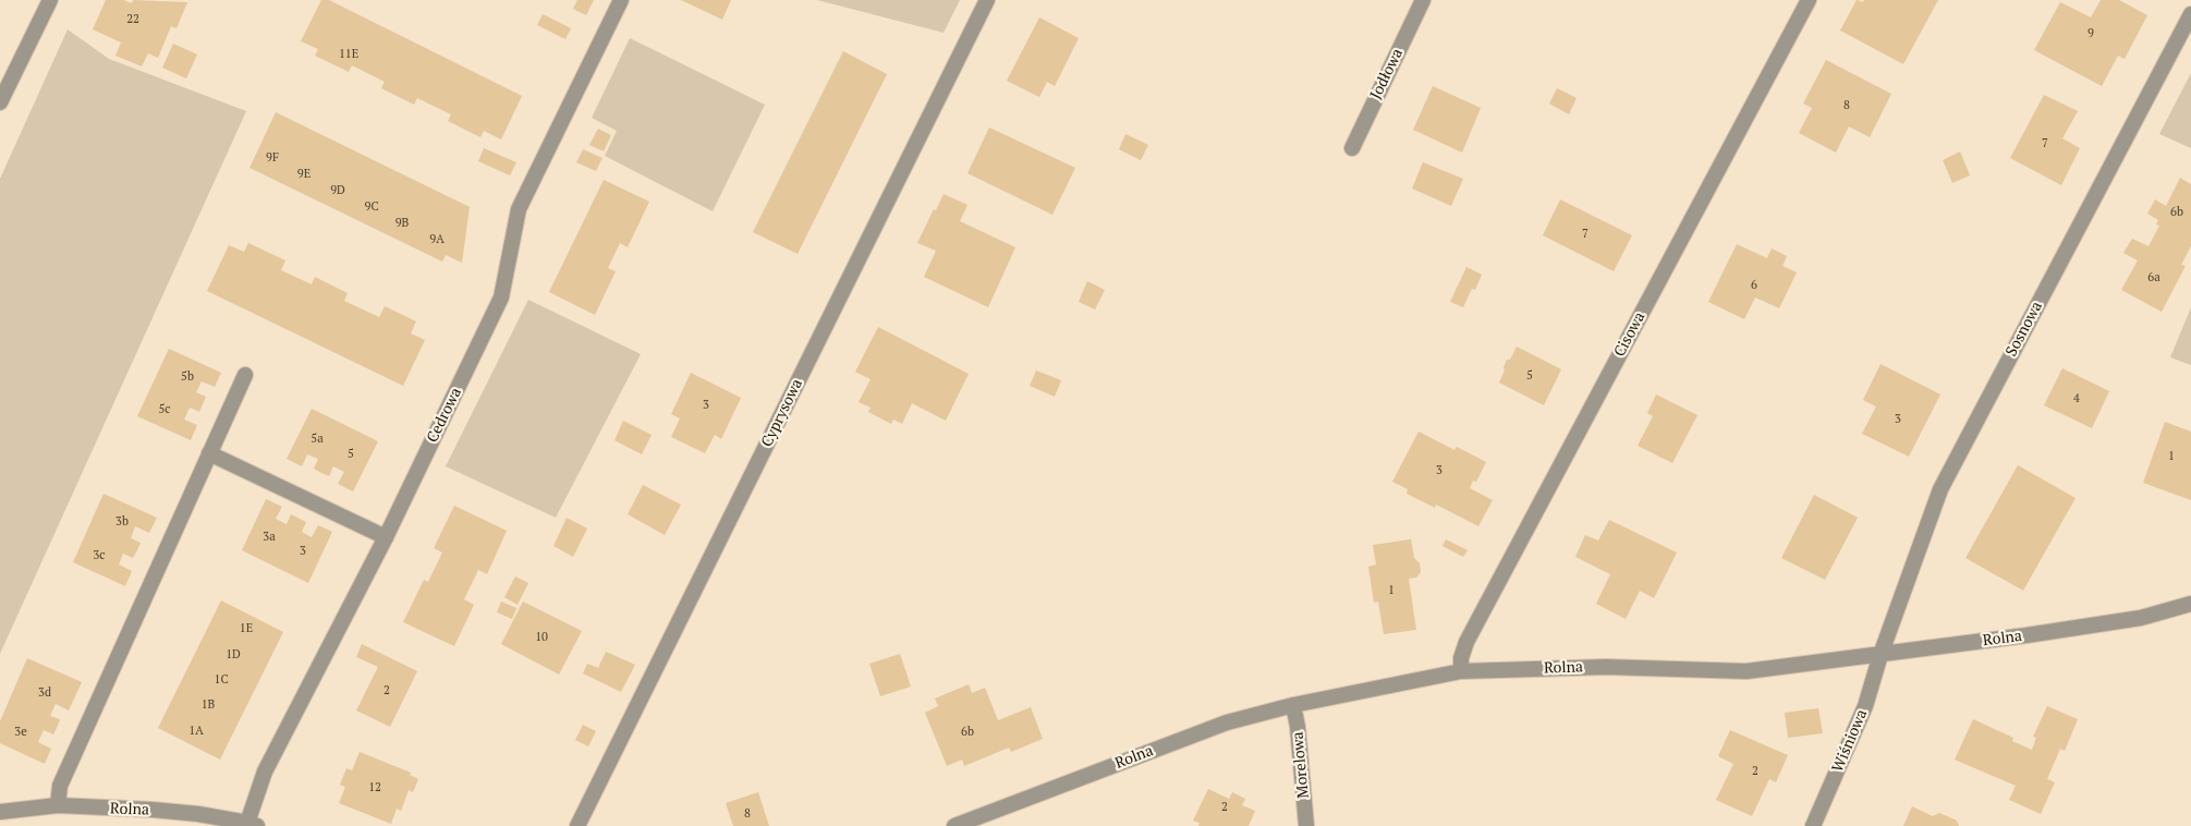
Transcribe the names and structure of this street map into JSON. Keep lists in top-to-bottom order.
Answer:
{
  "streets": {
    "street": [
      "Jodłowa",
      "Sosnowa",
      "Cisowa",
      "Cyprysowa",
      "Cedrowa",
      "Rolna",
      "Wiśniowa",
      "Morelowa"
    ]
  },
  "crossings": [
    ["Sosnowa", "Rolna"],
    ["Sosnowa", "Wiśniowa"],
    ["Cisowa", "Rolna"],
    ["Cedrowa", "Rolna"],
    ["Rolna", "Wiśniowa"],
    ["Rolna", "Morelowa"]
  ],
  "house_numbers": [
    "22",
    "9",
    "11E",
    "8",
    "7",
    "9F",
    "9E",
    "9D",
    "9C",
    "6b",
    "9B",
    "7",
    "9A",
    "6a",
    "6",
    "5",
    "5b",
    "4",
    "3",
    "5c",
    "3",
    "5a",
    "5",
    "1",
    "3",
    "3b",
    "3a",
    "3",
    "3c",
    "1",
    "1E",
    "10",
    "1D",
    "1C",
    "2",
    "3d",
    "1B",
    "1A",
    "3e",
    "6b",
    "2",
    "12",
    "2",
    "8"
  ]
}
